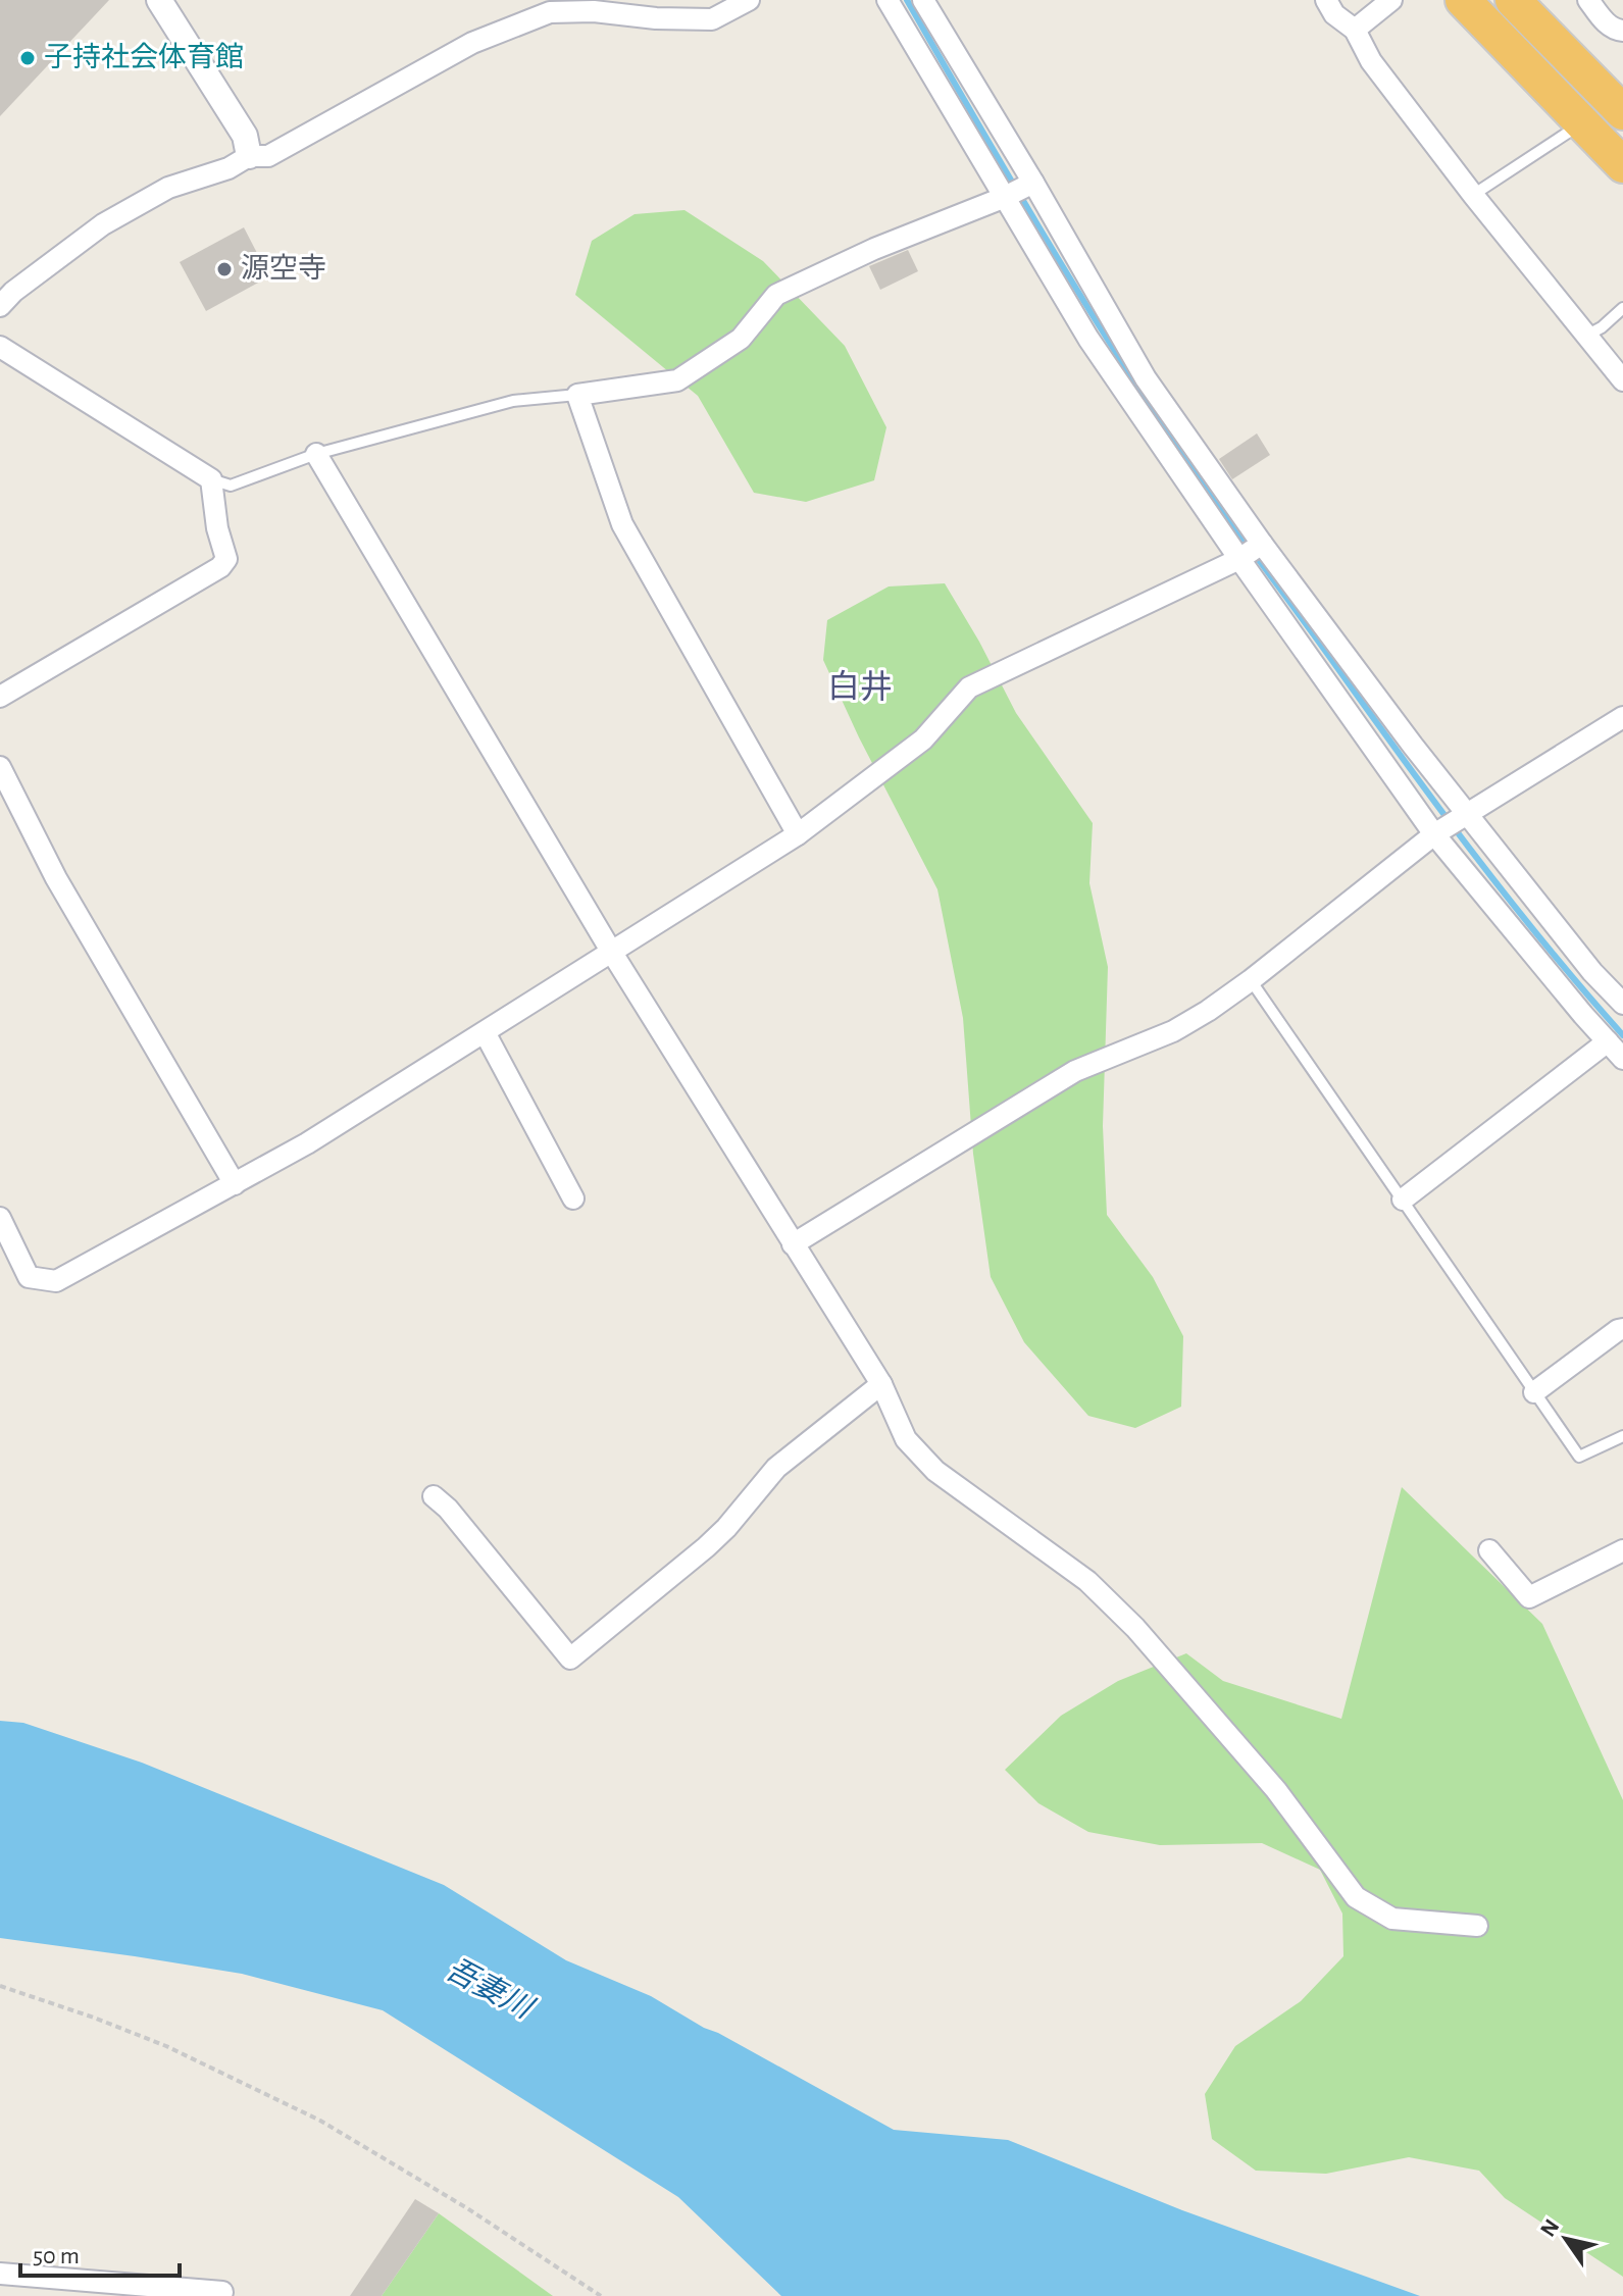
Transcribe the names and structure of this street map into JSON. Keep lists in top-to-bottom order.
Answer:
{
  "districts": ["白井"],
  "water": ["吾妻川"],
  "places": ["子持社会体育館", "源空寺"],
  "scale_bar": "50 m",
  "north": "top left"
}
